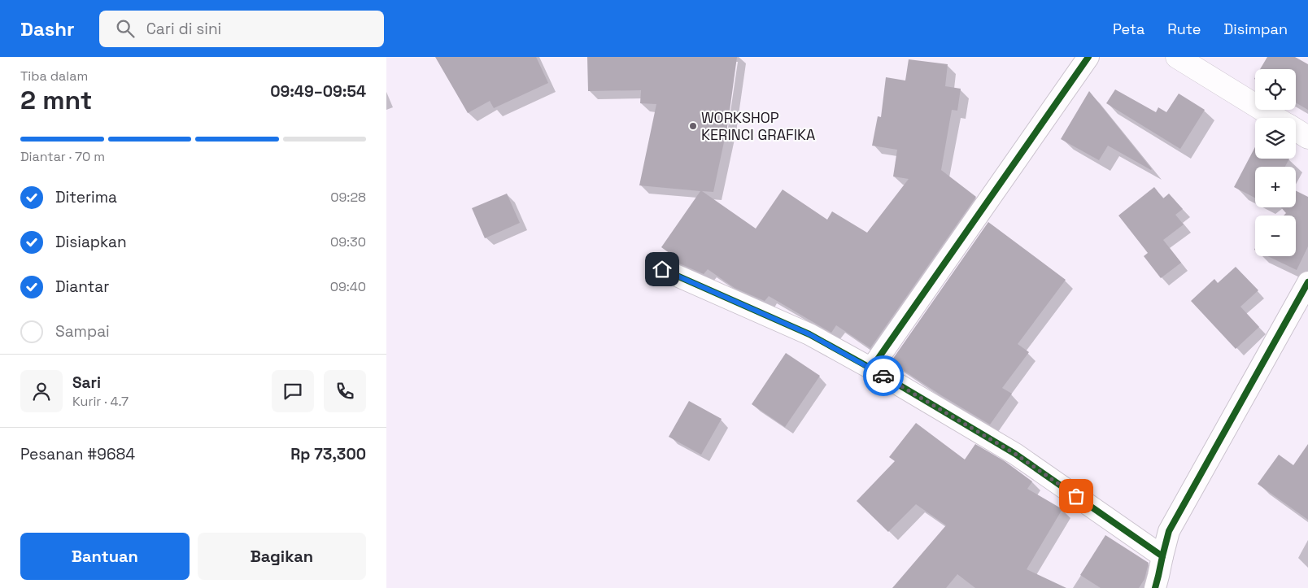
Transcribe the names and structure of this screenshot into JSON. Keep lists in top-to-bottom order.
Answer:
{
  "places": ["WORKSHOP KERINCI GRAFIKA"],
  "page": {
    "header": "Dashr",
    "search": "Cari di sini",
    "nav": ["Peta", "Rute", "Disimpan"],
    "heading": ["2 mnt", "Tiba dalam", "09:49–09:54"],
    "panel": [
      "Sari",
      "Kurir · 4.7",
      "Pesanan #9684",
      "Rp 73,300"
    ],
    "map_buttons": ["+", "−"],
    "bar": "Diantar · 70 m",
    "list": [
      ["Diterima", "09:28"],
      ["Disiapkan", "09:30"],
      ["Diantar", "09:40"],
      "Sampai"
    ],
    "buttons": ["Bantuan", "Bagikan"]
  }
}
